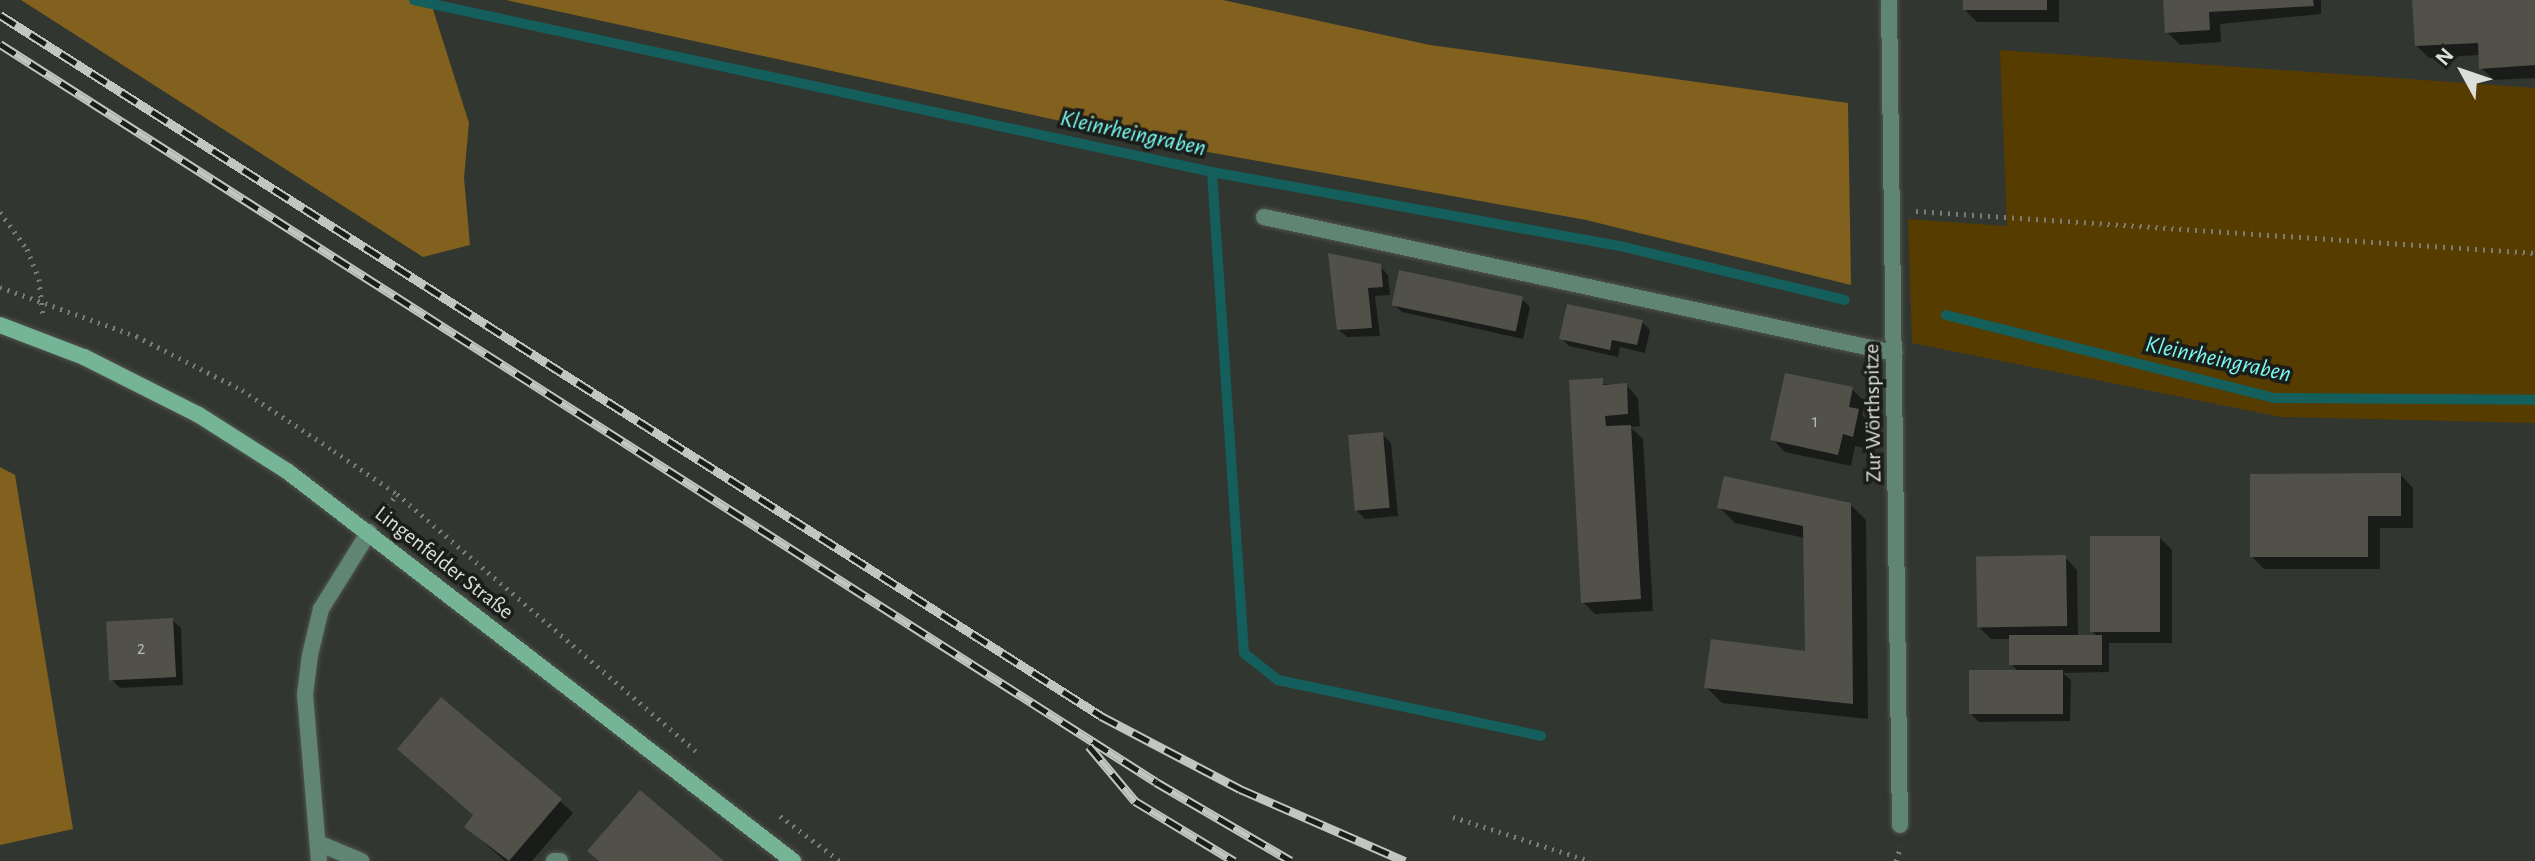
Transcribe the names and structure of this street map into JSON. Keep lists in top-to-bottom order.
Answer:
{
  "streets": {
    "main road": ["Lingenfelder Straße"],
    "street": ["Zur Wörthspitze"]
  },
  "water": ["Kleinrheingraben"],
  "house_numbers": ["1", "2"],
  "north": "top left"
}
